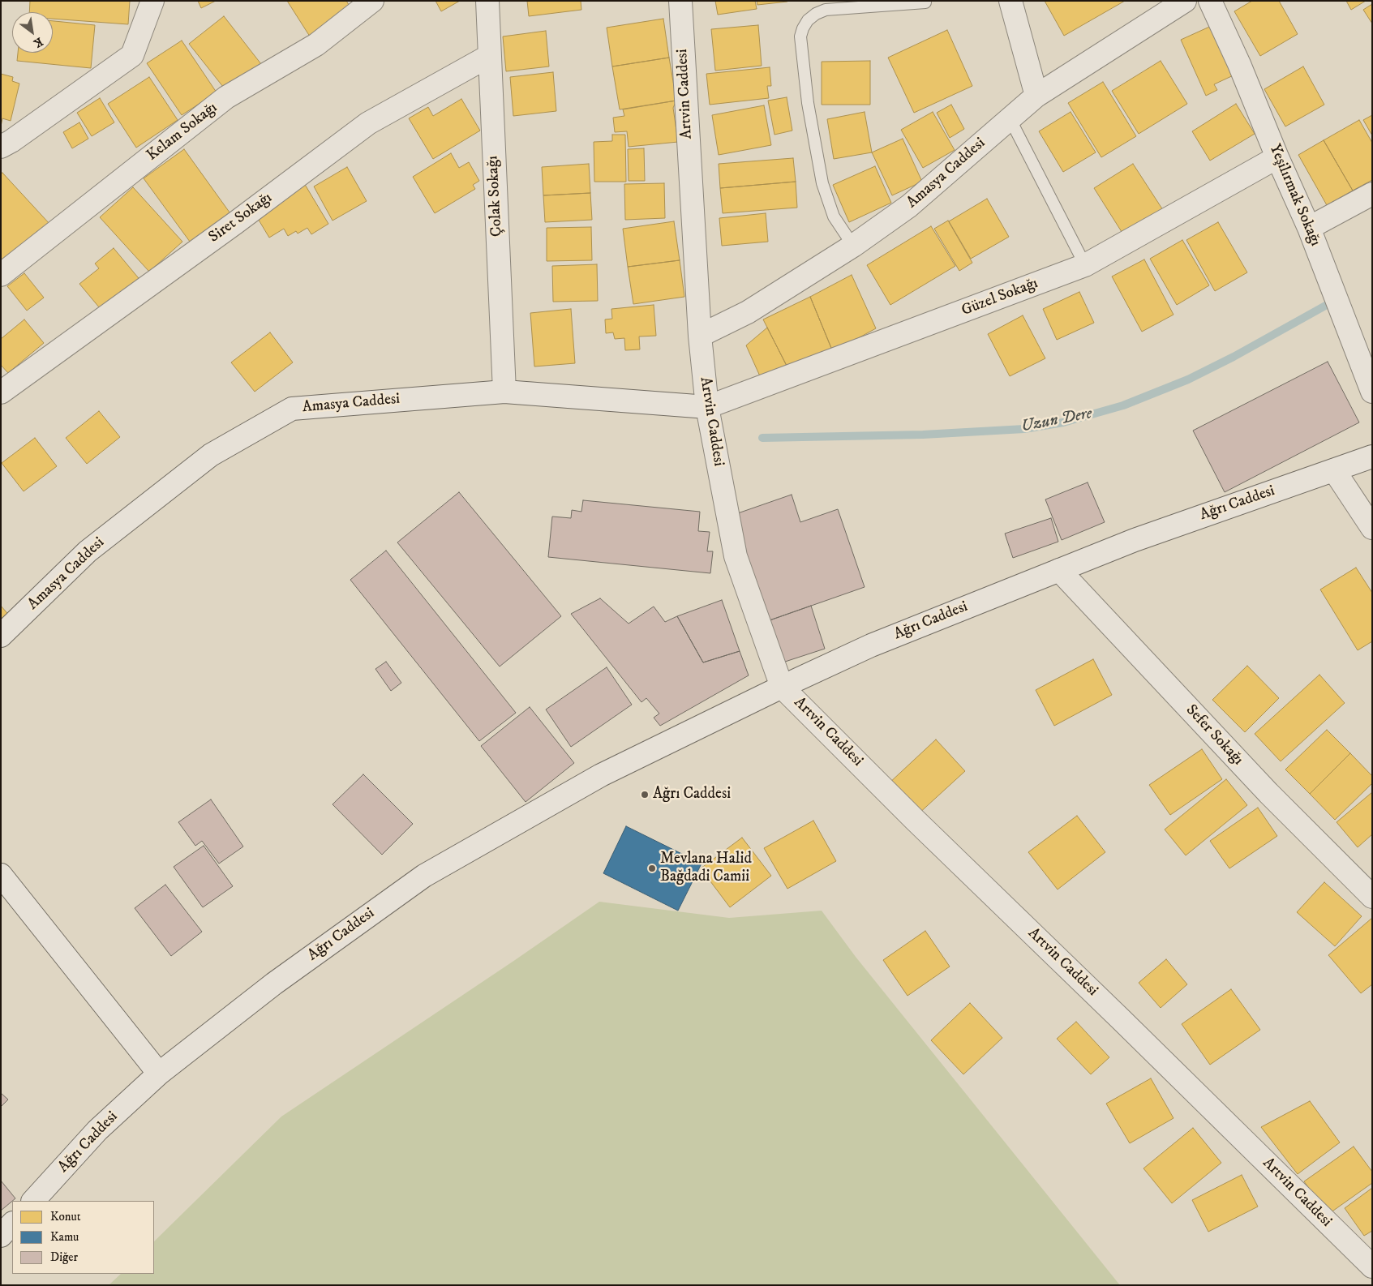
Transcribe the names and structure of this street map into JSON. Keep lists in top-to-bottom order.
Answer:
{
  "streets": {
    "street": [
      "Artvin Caddesi",
      "Kelam Sokağı",
      "Amasya Caddesi",
      "Yeşilırmak Sokağı",
      "Çolak Sokağı",
      "Siret Sokağı",
      "Güzel Sokağı",
      "Ağrı Caddesi",
      "Sefer Sokağı"
    ]
  },
  "crossings": [
    ["Artvin Caddesi", "Amasya Caddesi"],
    ["Artvin Caddesi", "Güzel Sokağı"],
    ["Artvin Caddesi", "Ağrı Caddesi"],
    ["Amasya Caddesi", "Çolak Sokağı"],
    ["Amasya Caddesi", "Güzel Sokağı"],
    ["Yeşilırmak Sokağı", "Güzel Sokağı"],
    ["Çolak Sokağı", "Siret Sokağı"],
    ["Ağrı Caddesi", "Sefer Sokağı"]
  ],
  "water": ["Uzun Dere"],
  "places": ["Ağrı Caddesi", "Mevlana Halid Bağdadi Camii"],
  "legend": ["Konut", "Kamu", "Diğer"],
  "north": "bottom right"
}
